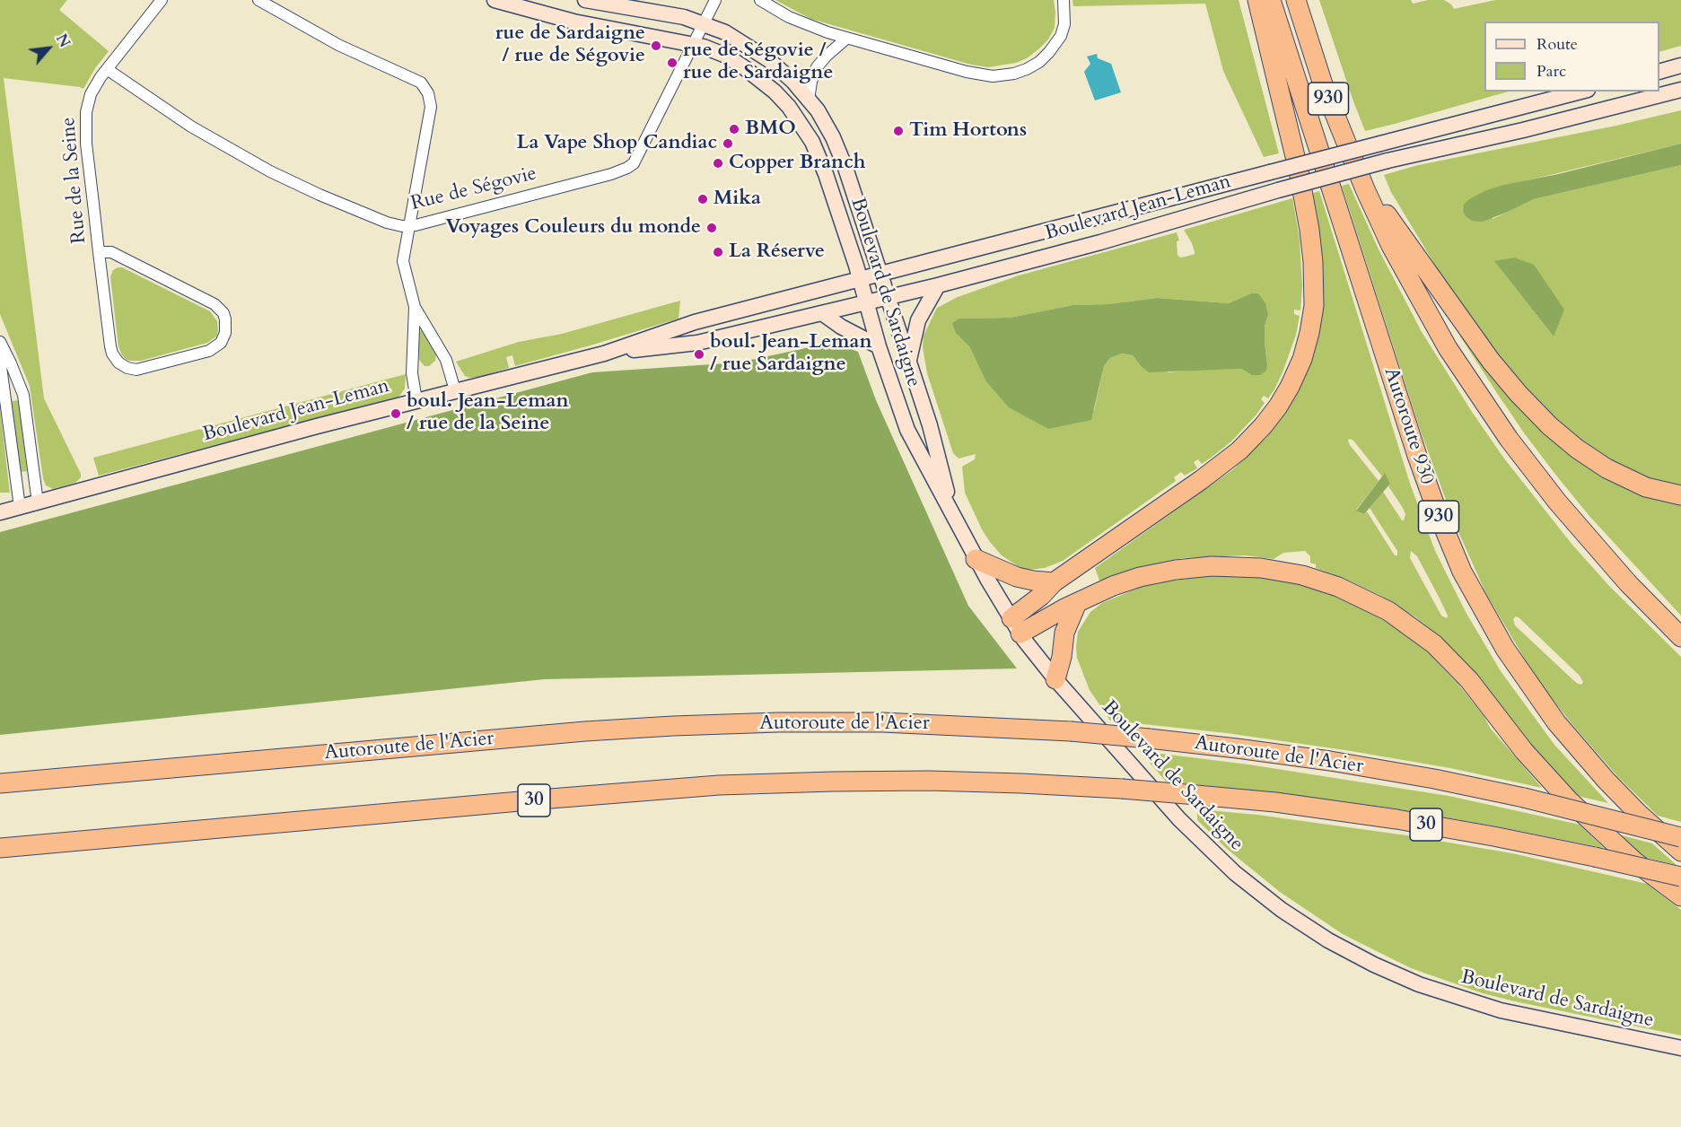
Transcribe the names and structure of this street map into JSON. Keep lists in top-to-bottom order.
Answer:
{
  "streets": {
    "highway": [
      "930",
      "Autoroute 930",
      "Autoroute de l'Acier",
      "30"
    ],
    "street": [
      "Rue de la Seine",
      "Rue de Ségovie",
      "Boulevard Jean-Leman",
      "Boulevard de Sardaigne"
    ]
  },
  "crossings": [
    ["Rue de la Seine", "Rue de Ségovie"],
    ["Rue de Ségovie", "Boulevard de Sardaigne"],
    ["Boulevard Jean-Leman", "Boulevard de Sardaigne"]
  ],
  "places": [
    "rue de Sardaigne / rue de Ségovie",
    "rue de Ségovie / rue de Sardaigne",
    "BMO",
    "Tim Hortons",
    "La Vape Shop Candiac",
    "Copper Branch",
    "Mika",
    "Voyages Couleurs du monde",
    "La Réserve",
    "boul. Jean-Leman / rue Sardaigne",
    "boul. Jean-Leman / rue de la Seine"
  ],
  "legend": ["Route", "Parc"],
  "north": "top right"
}
